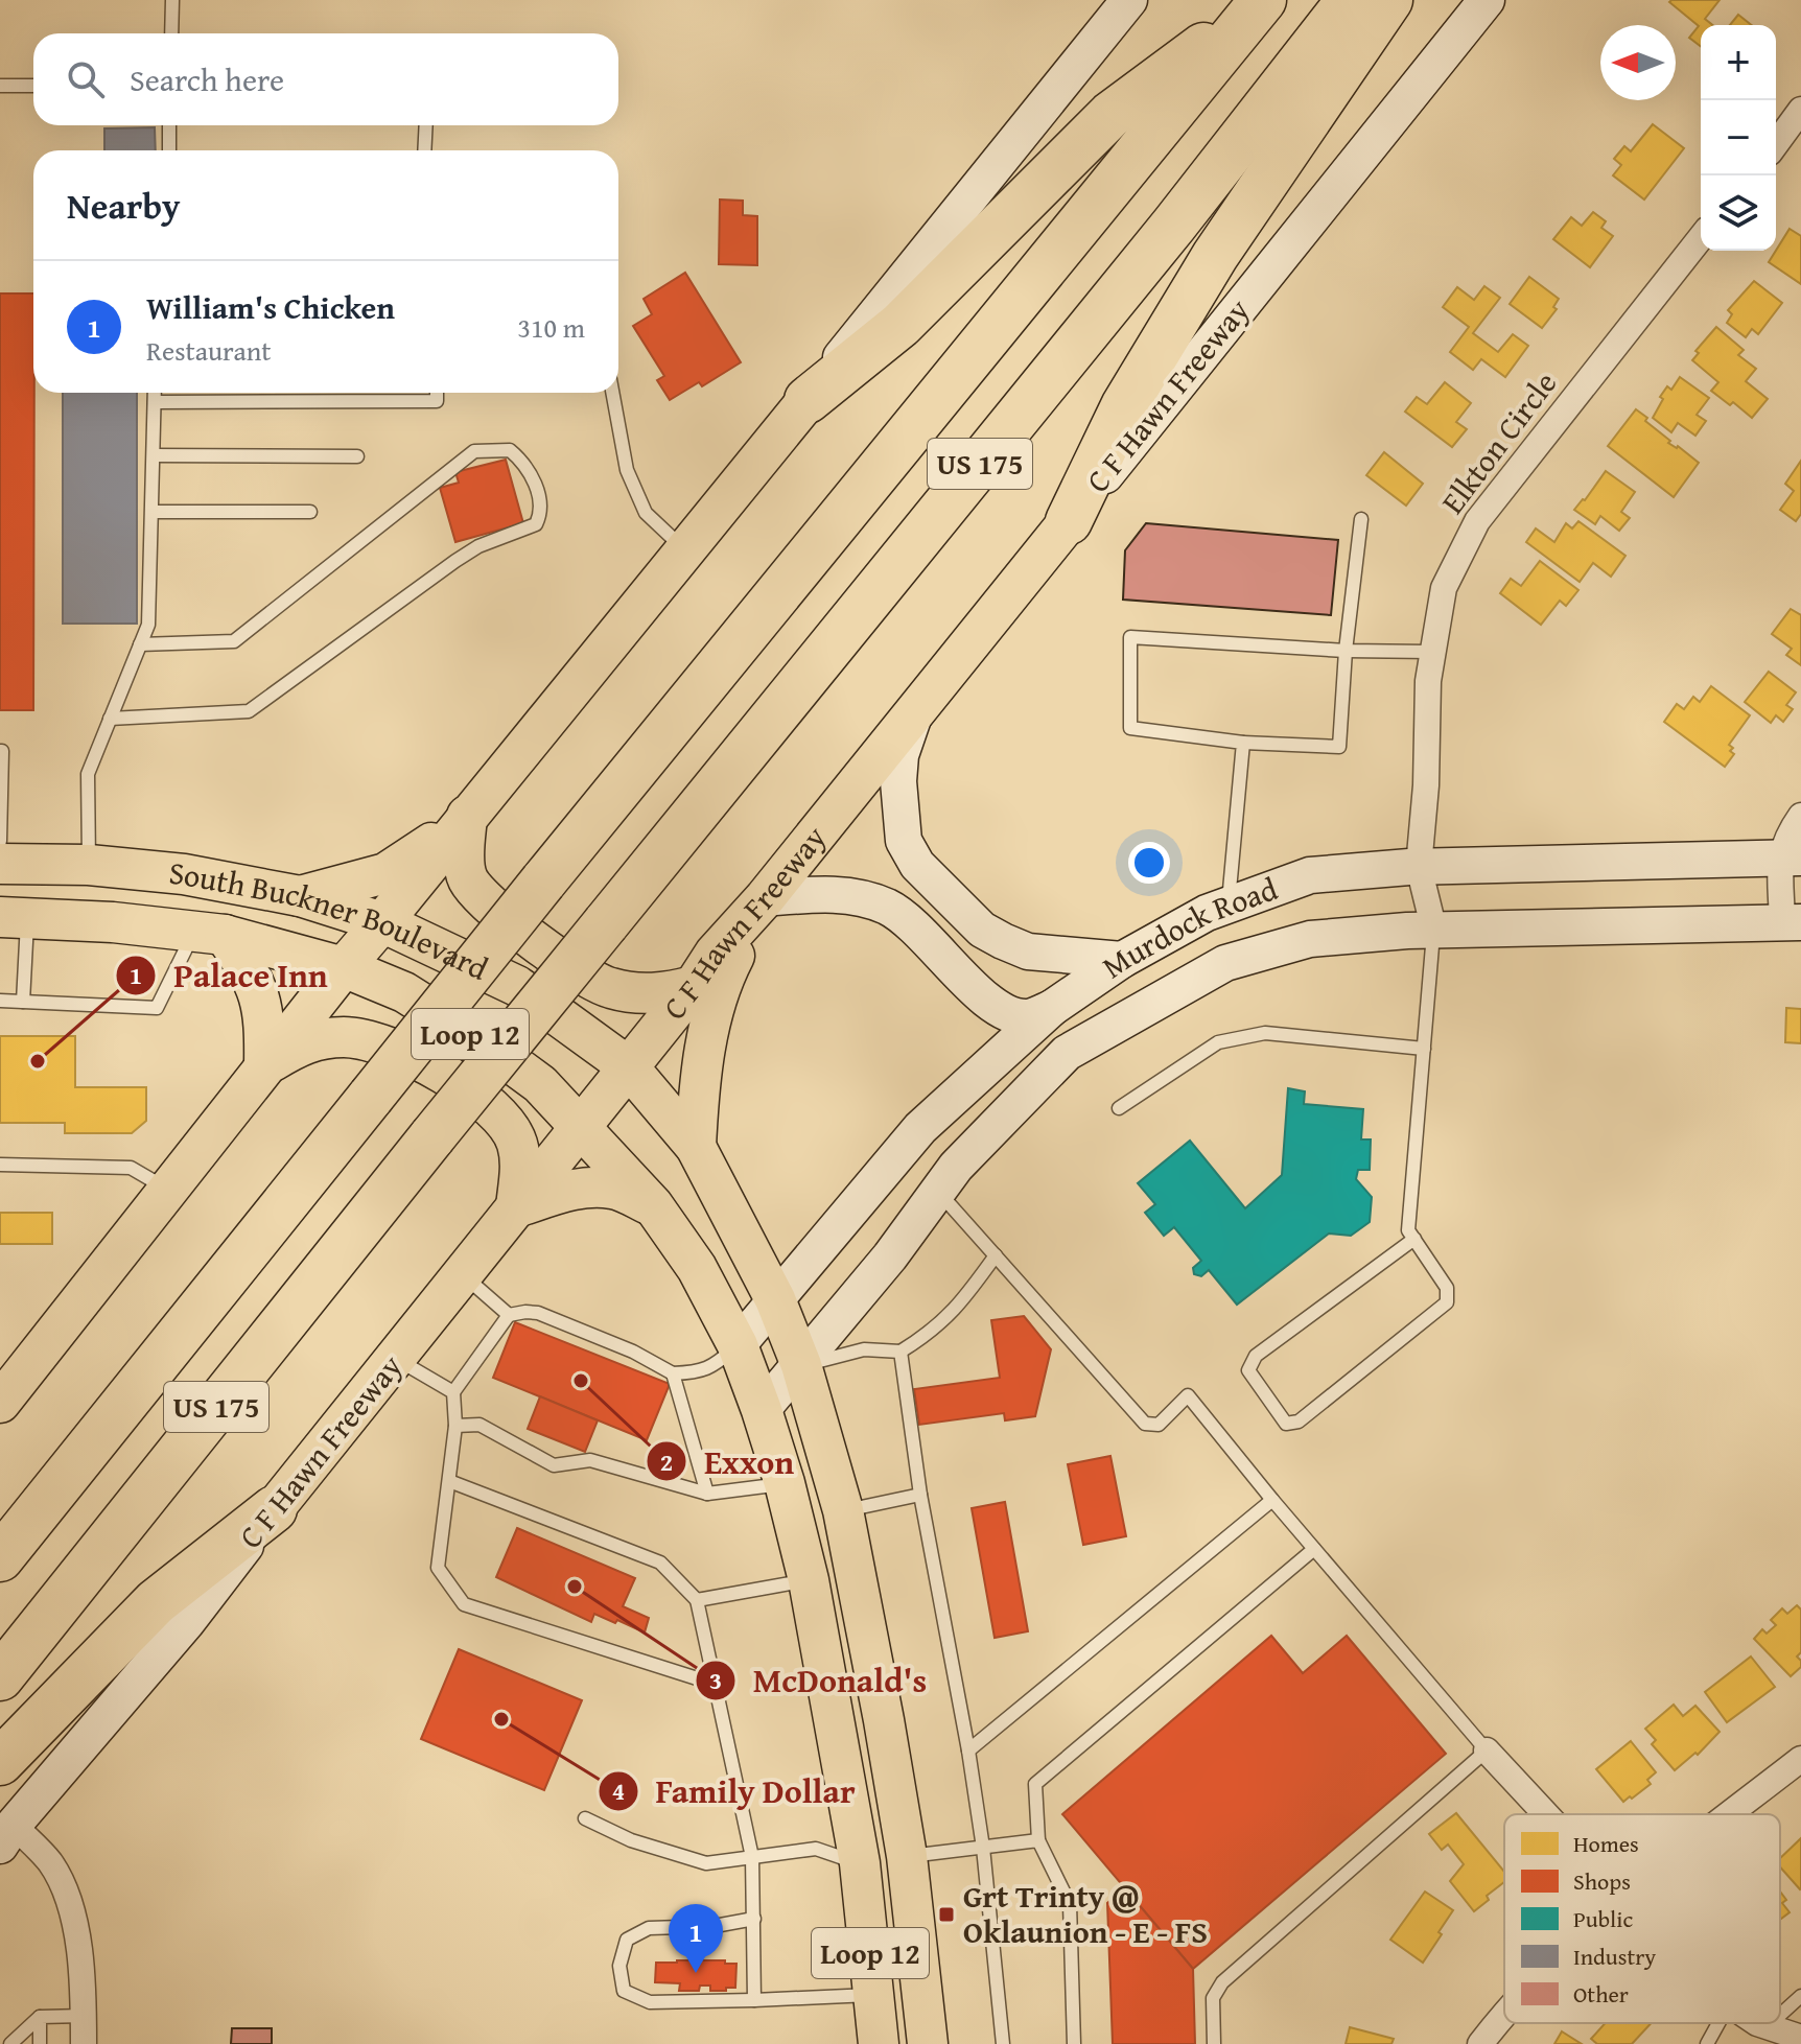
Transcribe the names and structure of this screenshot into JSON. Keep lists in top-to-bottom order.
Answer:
{
  "streets": {
    "highway": ["US 175"],
    "main road": [
      "C F Hawn Freeway",
      "South Buckner Boulevard",
      "Murdock Road",
      "Loop 12"
    ],
    "street": ["Elkton Circle"]
  },
  "crossings": [
    ["C F Hawn Freeway", "South Buckner Boulevard"],
    ["C F Hawn Freeway", "Loop 12"],
    ["Elkton Circle", "Murdock Road"],
    ["South Buckner Boulevard", "Loop 12"],
    ["Murdock Road", "Loop 12"]
  ],
  "places": {
    "other": [
      "Palace Inn",
      "Exxon",
      "McDonald's",
      "Family Dollar"
    ],
    "transit": ["Grt Trinty @ Oklaunion - E - FS"]
  },
  "legend": [
    "Homes",
    "Shops",
    "Public",
    "Industry",
    "Other"
  ],
  "north": "left",
  "page": {
    "map_buttons": ["+", "−"],
    "search": "Search here",
    "heading": "Nearby",
    "list": [
      {
        "mark": "1",
        "name": "William's Chicken",
        "note": "Restaurant",
        "value": "310 m"
      }
    ],
    "pins": "1"
  }
}
